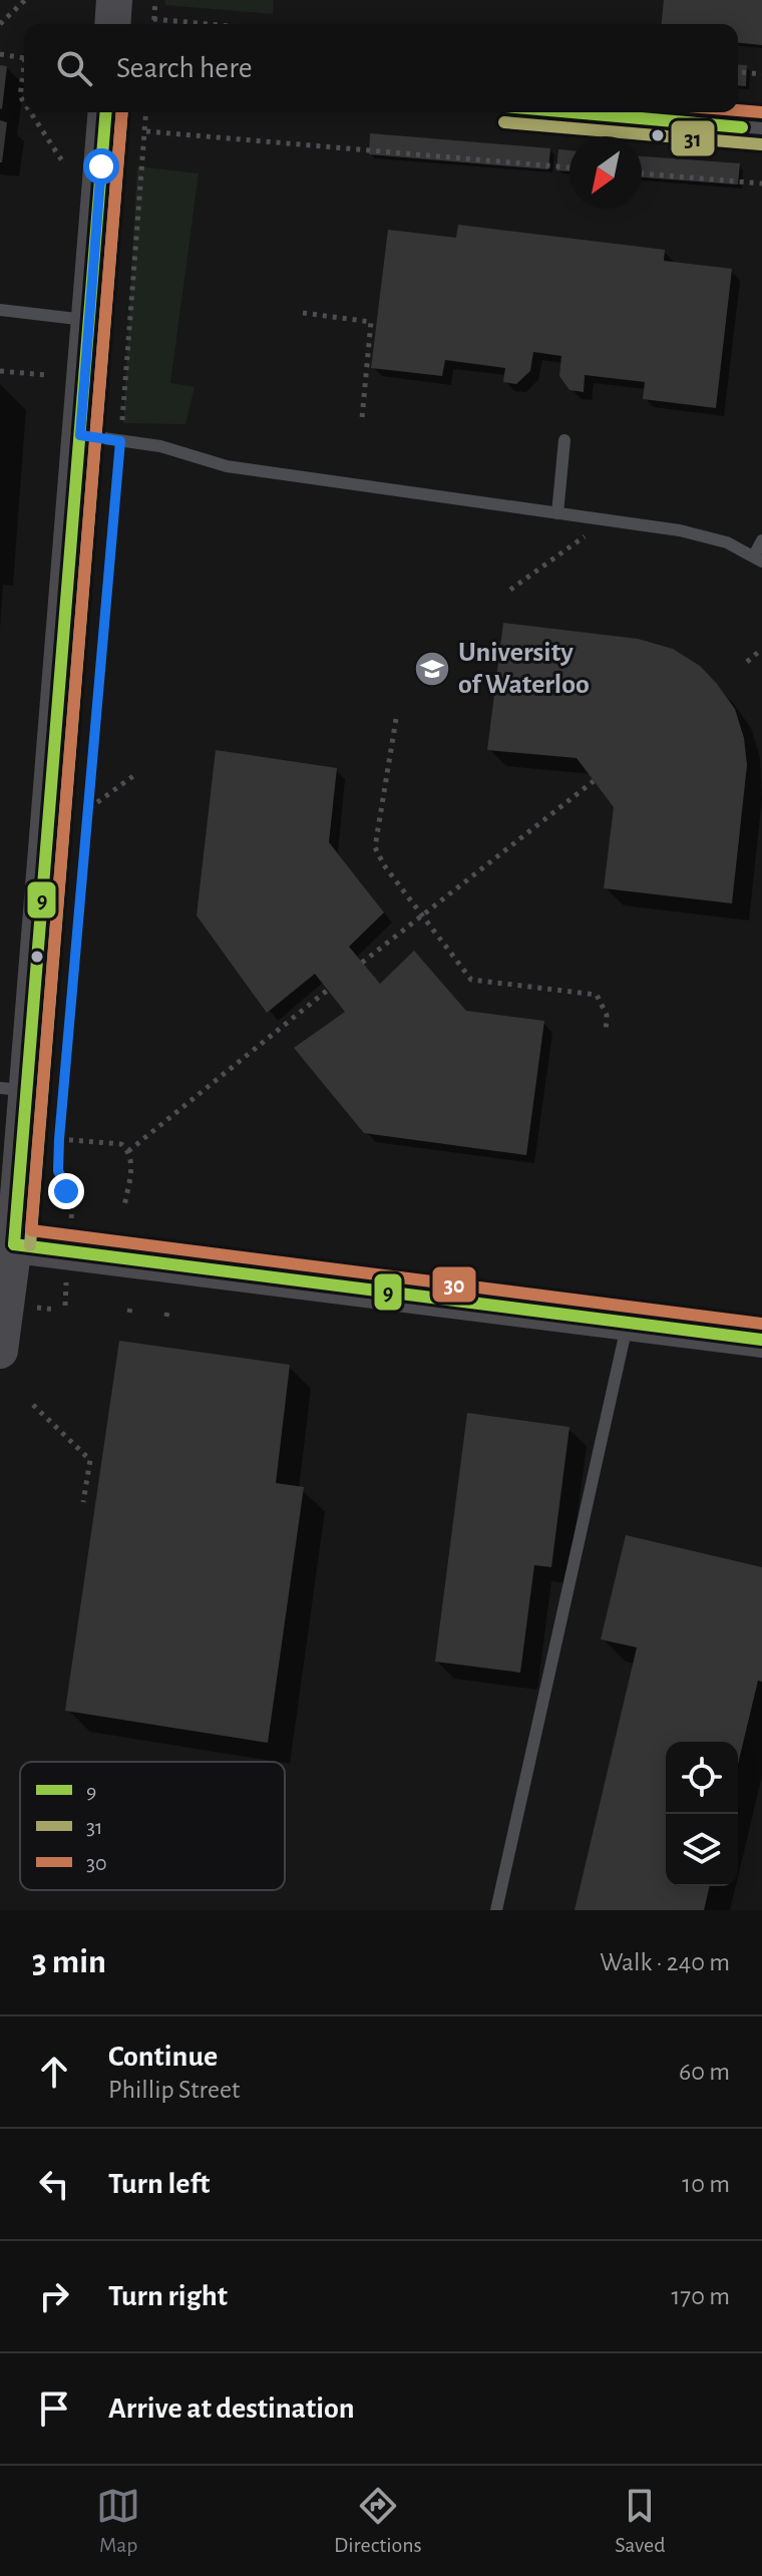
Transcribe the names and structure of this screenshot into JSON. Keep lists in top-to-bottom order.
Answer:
{
  "places": {
    "school or university": ["University of Waterloo"]
  },
  "lines": ["transit line 30", "transit line 9", "transit line 31"],
  "legend": ["9", "31", "30"],
  "north": "bottom left",
  "page": {
    "search": "Search here",
    "heading": ["3 min", "Walk · 240 m"],
    "list": [
      ["Continue", "Phillip Street", "60 m"],
      ["Turn left", "10 m"],
      ["Turn right", "170 m"],
      "Arrive at destination"
    ],
    "nav": ["Map", "Directions", "Saved"]
  }
}
